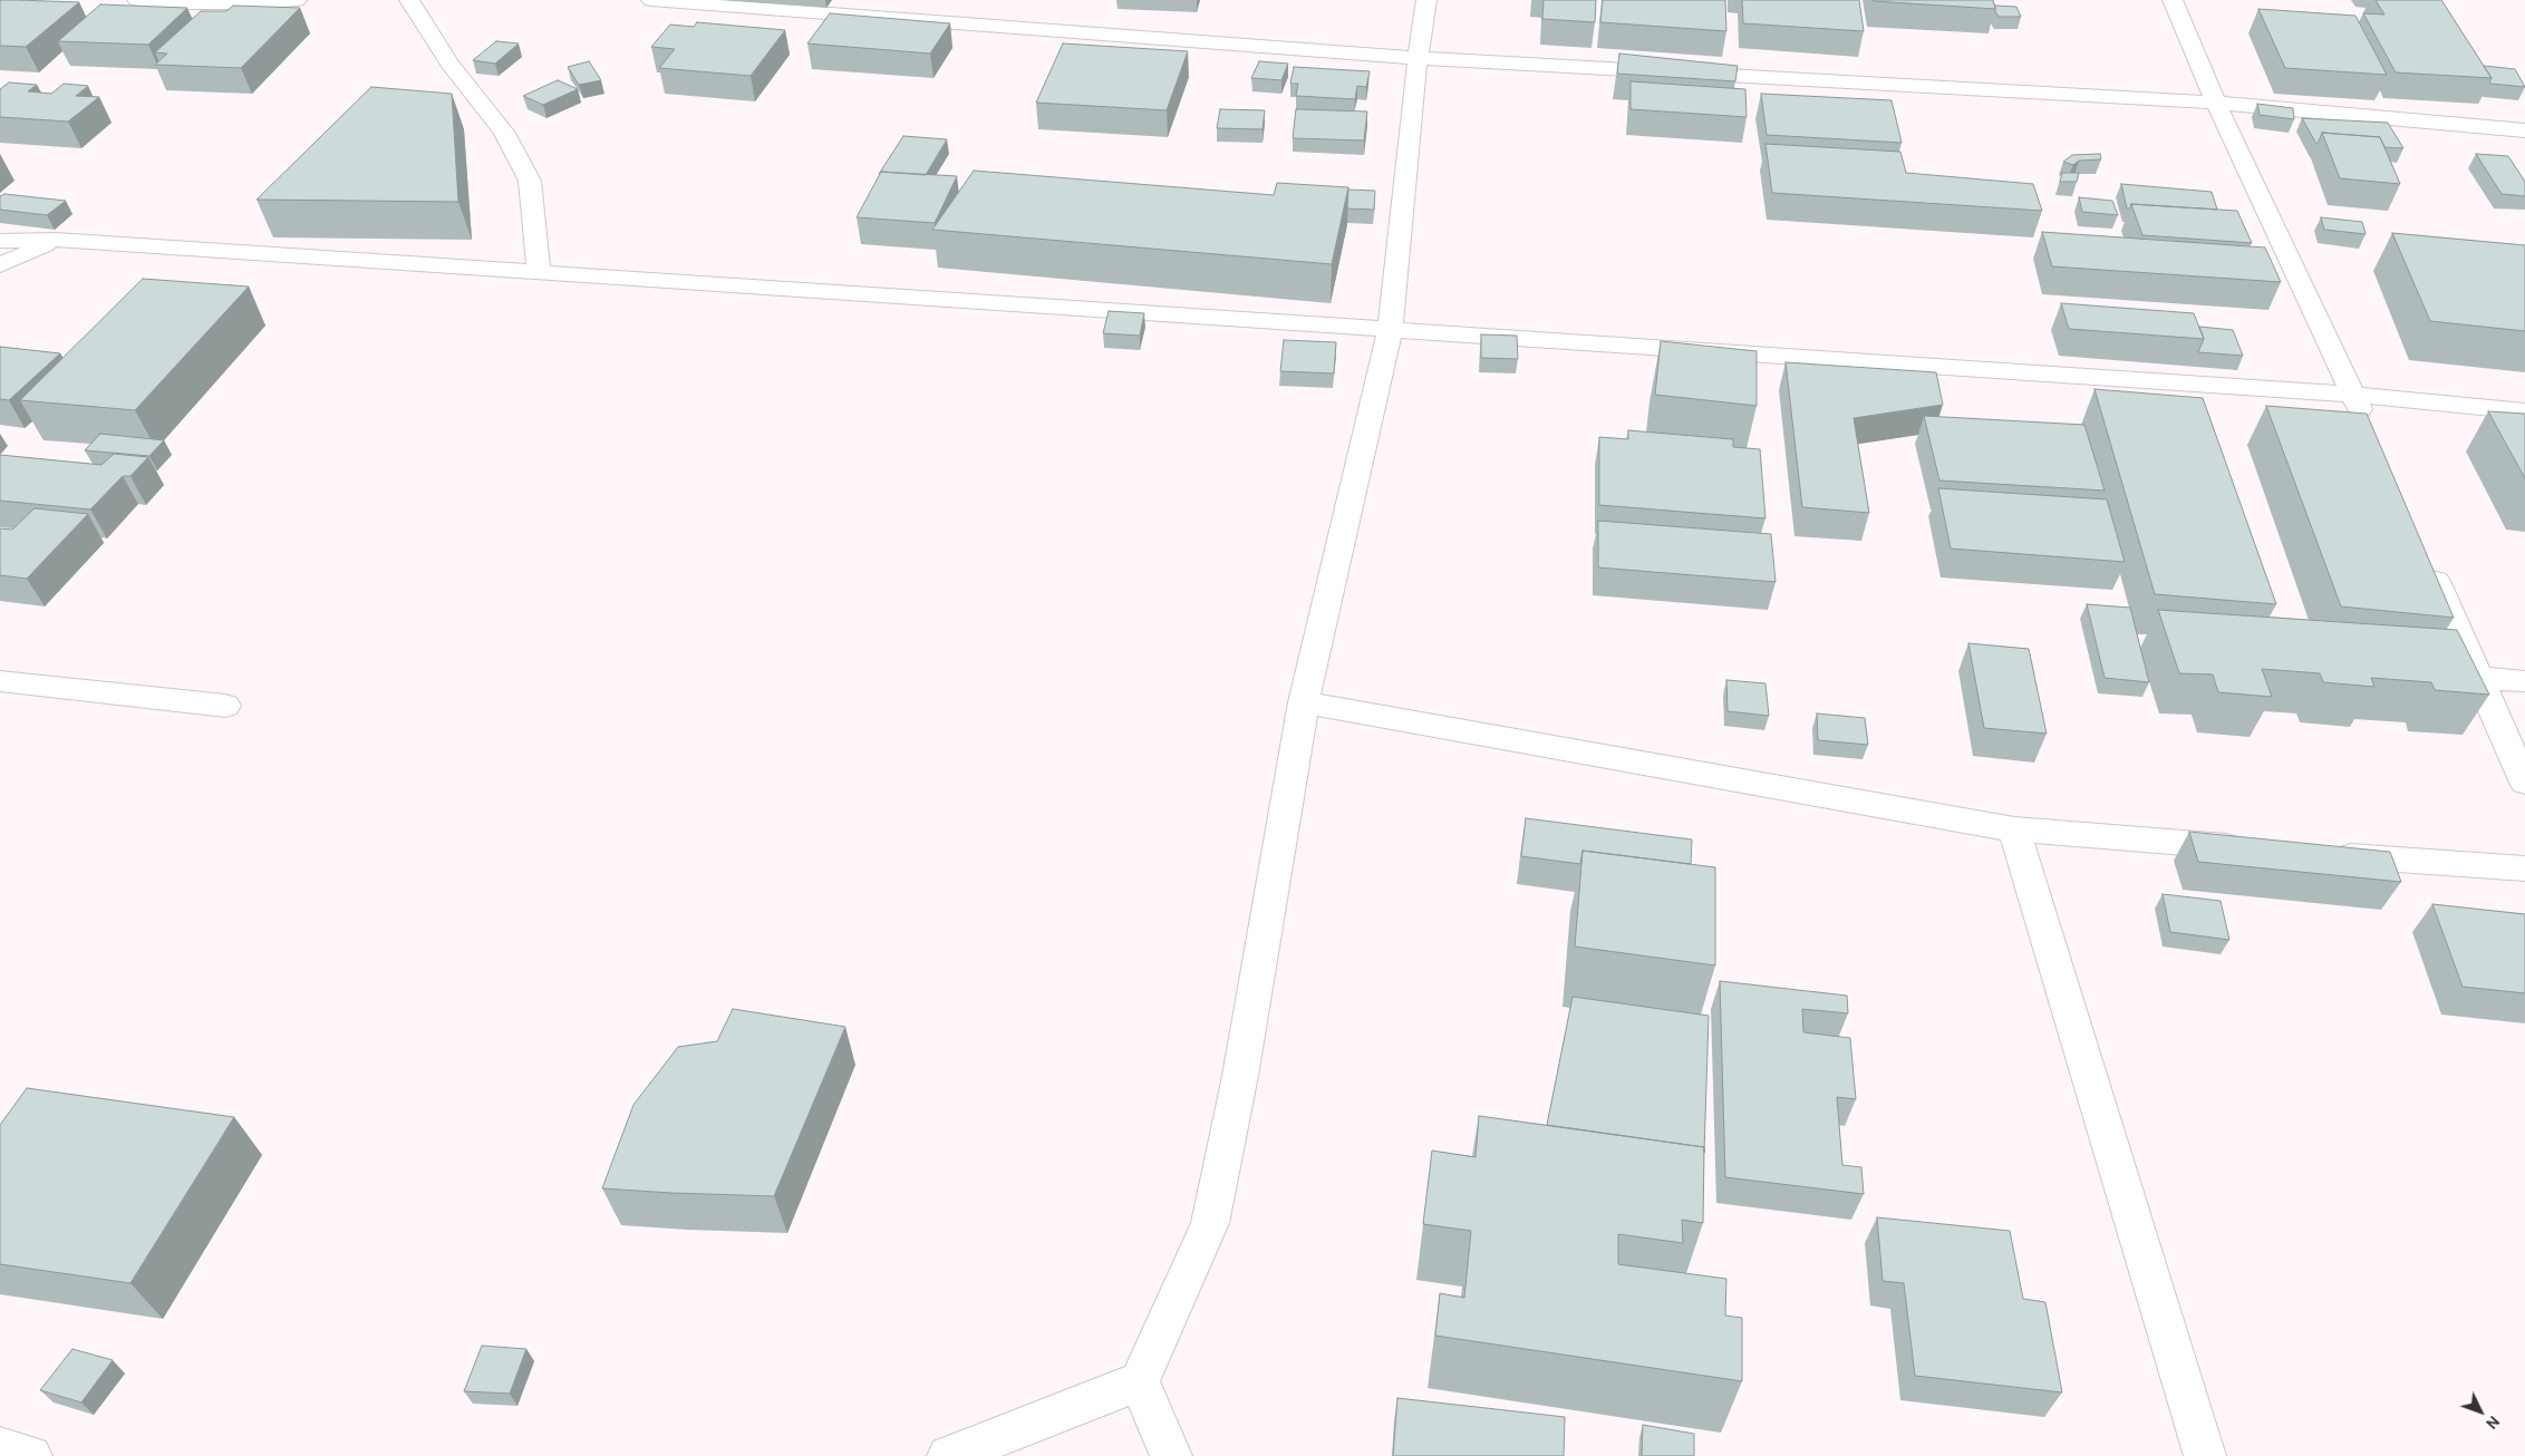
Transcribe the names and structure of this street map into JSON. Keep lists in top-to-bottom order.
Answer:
{
  "north": "bottom right"
}
